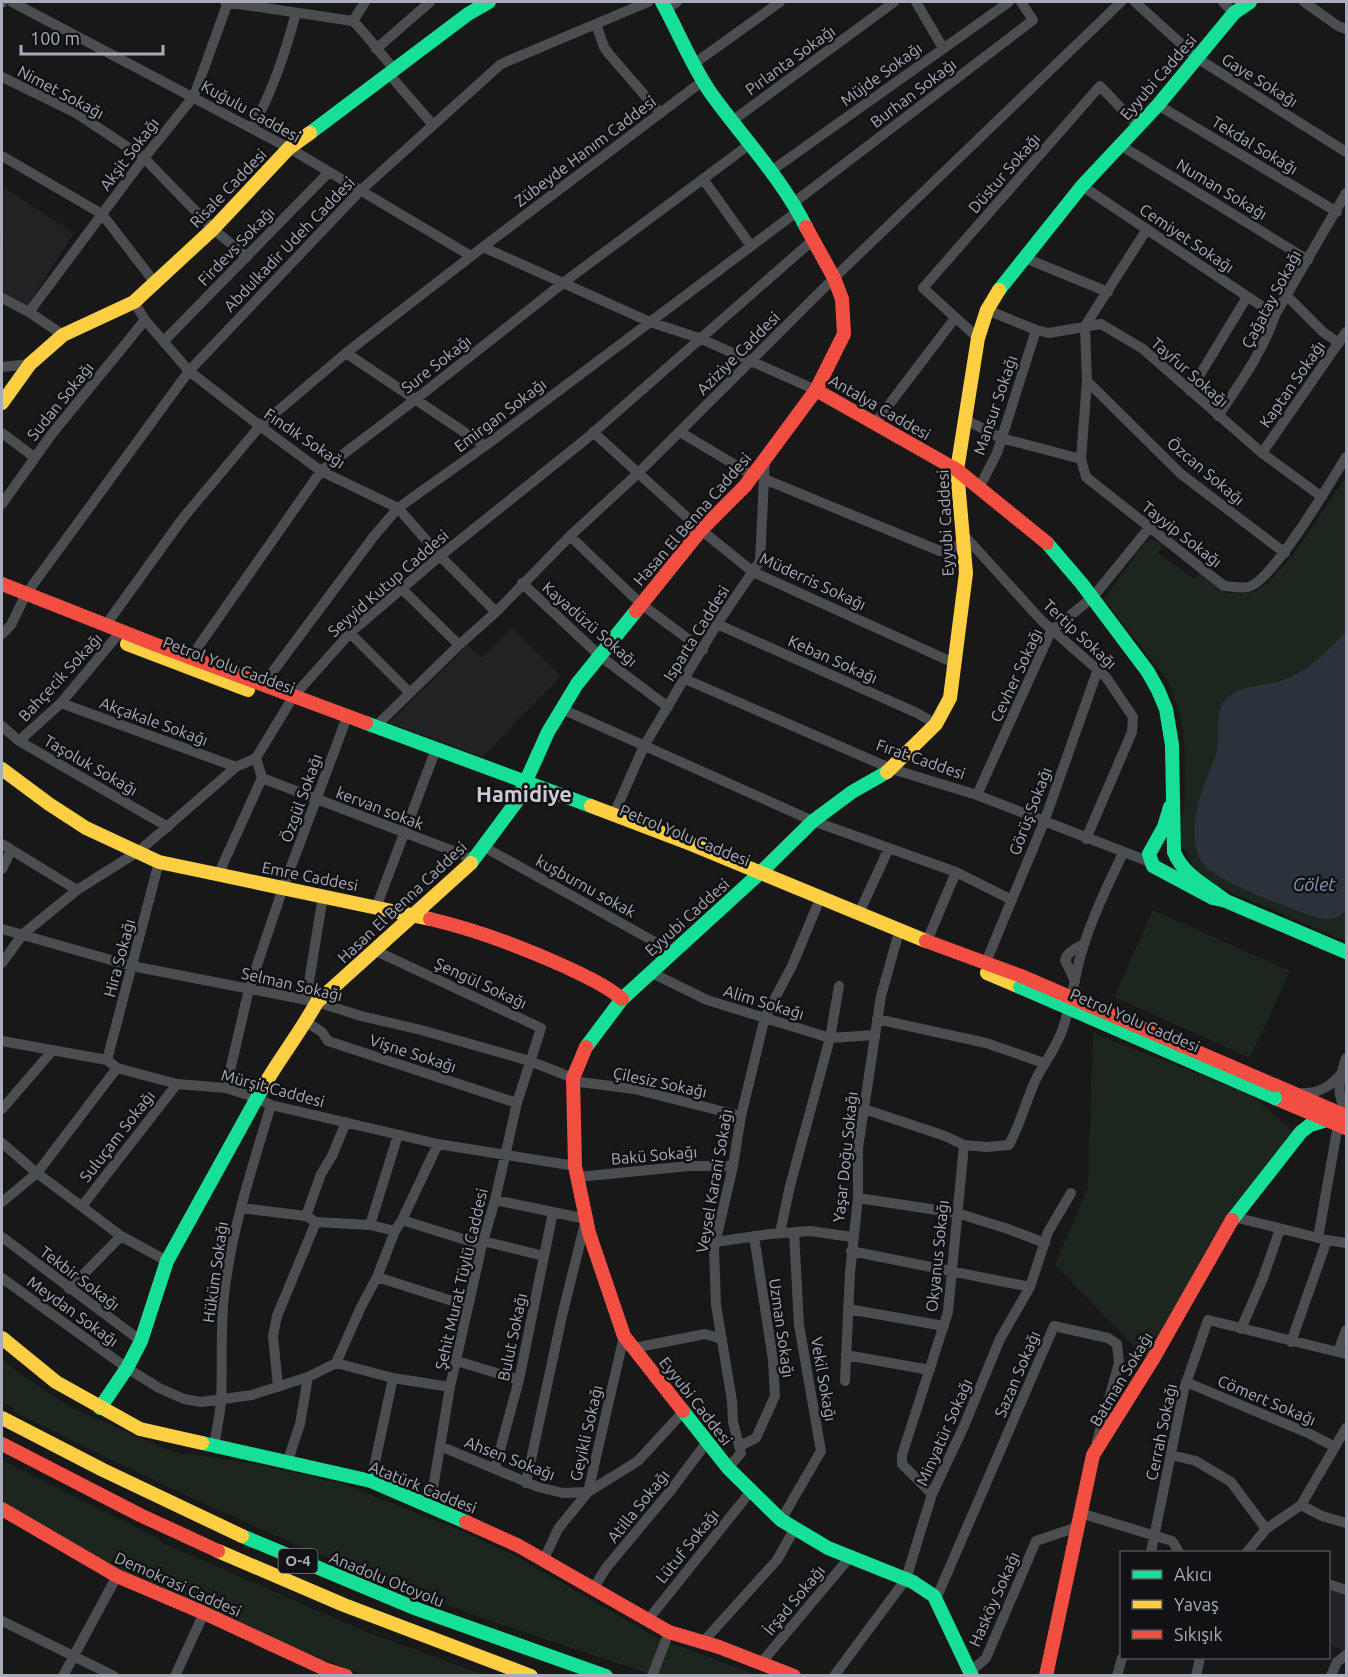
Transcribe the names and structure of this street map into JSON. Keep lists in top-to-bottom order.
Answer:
{
  "streets": {
    "main road": [
      "Eyyubi Caddesi",
      "Risale Caddesi",
      "Antalya Caddesi",
      "Hasan El Benna Caddesi",
      "Petrol Yolu Caddesi",
      "Emre Caddesi",
      "Batman Sokağı",
      "Atatürk Caddesi",
      "O-4",
      "Anadolu Otoyolu",
      "Demokrasi Caddesi"
    ],
    "street": [
      "Pırlanta Sokağı",
      "Müjde Sokağı",
      "Gaye Sokağı",
      "Nimet Sokağı",
      "Burhan Sokağı",
      "Kuğulu Caddesi",
      "Tekdal Sokağı",
      "Zübeyde Hanım Caddesi",
      "Akşit Sokağı",
      "Düstur Sokağı",
      "Numan Sokağı",
      "Cemiyet Sokağı",
      "Abdulkadir Udeh Caddesi",
      "Firdevs Sokağı",
      "Çağatay Sokağı",
      "Aziziye Caddesi",
      "Sure Sokağı",
      "Tayfur Sokağı",
      "Kaptan Sokağı",
      "Sudan Sokağı",
      "Mansur Sokağı",
      "Emirgan Sokağı",
      "Fındık Sokağı",
      "Özcan Sokağı",
      "Tayyip Sokağı",
      "Müderris Sokağı",
      "Seyyid Kutup Caddesi",
      "Kayadüzü Sokağı",
      "Isparta Caddesi",
      "Tertip Sokağı",
      "Keban Sokağı",
      "Cevher Sokağı",
      "Bahçecik Sokağı",
      "Akçakale Sokağı",
      "Fırat Caddesi",
      "Taşoluk Sokağı",
      "Özgül Sokağı",
      "kervan sokak",
      "Görüş Sokağı",
      "kuşburnu sokak",
      "Hira Sokağı",
      "Şengül Sokağı",
      "Selman Sokağı",
      "Alim Sokağı",
      "Vişne Sokağı",
      "Çilesiz Sokağı",
      "Mürşit Caddesi",
      "Suluçam Sokağı",
      "Bakü Sokağı",
      "Yaşar Doğu Sokağı",
      "Veysel Karani Sokağı",
      "Okyanus Sokağı",
      "Hüküm Sokağı",
      "Tekbir Sokağı",
      "Şehit Murat Tüylü Caddesi",
      "Meydan Sokağı",
      "Uzman Sokağı",
      "Bulut Sokağı",
      "Sazan Sokağı",
      "Vekil Sokağı",
      "Cömert Sokağı",
      "Minyatür Sokağı",
      "Cerrah Sokağı",
      "Geyikli Sokağı",
      "Ahsen Sokağı",
      "Atilla Sokağı",
      "Lütuf Sokağı",
      "Hasköy Sokağı",
      "İrşad Sokağı"
    ]
  },
  "crossings": [
    ["Pırlanta Sokağı", "Antalya Caddesi"],
    ["Müjde Sokağı", "Antalya Caddesi"],
    ["Eyyubi Caddesi", "Gaye Sokağı"],
    ["Eyyubi Caddesi", "Tekdal Sokağı"],
    ["Eyyubi Caddesi", "Düstur Sokağı"],
    ["Eyyubi Caddesi", "Numan Sokağı"],
    ["Eyyubi Caddesi", "Cemiyet Sokağı"],
    ["Eyyubi Caddesi", "Tayfur Sokağı"],
    ["Eyyubi Caddesi", "Antalya Caddesi"],
    ["Eyyubi Caddesi", "Müderris Sokağı"],
    ["Eyyubi Caddesi", "Tertip Sokağı"],
    ["Eyyubi Caddesi", "Keban Sokağı"],
    ["Eyyubi Caddesi", "Petrol Yolu Caddesi"],
    ["Eyyubi Caddesi", "Fırat Caddesi"],
    ["Eyyubi Caddesi", "Emre Caddesi"],
    ["Eyyubi Caddesi", "kuşburnu sokak"],
    ["Eyyubi Caddesi", "Selman Sokağı"],
    ["Eyyubi Caddesi", "Alim Sokağı"],
    ["Eyyubi Caddesi", "Çilesiz Sokağı"],
    ["Eyyubi Caddesi", "Mürşit Caddesi"],
    ["Eyyubi Caddesi", "Bakü Sokağı"],
    ["Eyyubi Caddesi", "Sazan Sokağı"],
    ["Eyyubi Caddesi", "Vekil Sokağı"],
    ["Eyyubi Caddesi", "Minyatür Sokağı"],
    ["Eyyubi Caddesi", "Geyikli Sokağı"],
    ["Eyyubi Caddesi", "Atilla Sokağı"],
    ["Eyyubi Caddesi", "Lütuf Sokağı"],
    ["Eyyubi Caddesi", "İrşad Sokağı"],
    ["Nimet Sokağı", "Akşit Sokağı"],
    ["Nimet Sokağı", "Risale Caddesi"],
    ["Nimet Sokağı", "Firdevs Sokağı"],
    ["Burhan Sokağı", "Antalya Caddesi"],
    ["Burhan Sokağı", "Emirgan Sokağı"],
    ["Kuğulu Caddesi", "Zübeyde Hanım Caddesi"],
    ["Kuğulu Caddesi", "Akşit Sokağı"],
    ["Kuğulu Caddesi", "Risale Caddesi"],
    ["Kuğulu Caddesi", "Abdulkadir Udeh Caddesi"],
    ["Kuğulu Caddesi", "Firdevs Sokağı"],
    ["Tekdal Sokağı", "Çağatay Sokağı"],
    ["Zübeyde Hanım Caddesi", "Antalya Caddesi"],
    ["Zübeyde Hanım Caddesi", "Fındık Sokağı"],
    ["Zübeyde Hanım Caddesi", "Petrol Yolu Caddesi"],
    ["Risale Caddesi", "Fındık Sokağı"],
    ["Numan Sokağı", "Çağatay Sokağı"],
    ["Cemiyet Sokağı", "Çağatay Sokağı"],
    ["Abdulkadir Udeh Caddesi", "Fındık Sokağı"],
    ["Abdulkadir Udeh Caddesi", "Petrol Yolu Caddesi"],
    ["Firdevs Sokağı", "Fındık Sokağı"],
    ["Çağatay Sokağı", "Tayfur Sokağı"],
    ["Aziziye Caddesi", "Antalya Caddesi"],
    ["Aziziye Caddesi", "Fındık Sokağı"],
    ["Aziziye Caddesi", "Müderris Sokağı"],
    ["Aziziye Caddesi", "Kayadüzü Sokağı"],
    ["Aziziye Caddesi", "Petrol Yolu Caddesi"],
    ["Sure Sokağı", "Antalya Caddesi"],
    ["Sure Sokağı", "Fındık Sokağı"],
    ["Sure Sokağı", "Petrol Yolu Caddesi"],
    ["Tayfur Sokağı", "Kaptan Sokağı"],
    ["Tayfur Sokağı", "Mansur Sokağı"],
    ["Tayfur Sokağı", "Tayyip Sokağı"],
    ["Sudan Sokağı", "Fındık Sokağı"],
    ["Mansur Sokağı", "Antalya Caddesi"],
    ["Antalya Caddesi", "Emirgan Sokağı"],
    ["Antalya Caddesi", "Hasan El Benna Caddesi"],
    ["Antalya Caddesi", "Seyyid Kutup Caddesi"],
    ["Antalya Caddesi", "Cevher Sokağı"],
    ["Emirgan Sokağı", "Fındık Sokağı"],
    ["Emirgan Sokağı", "Petrol Yolu Caddesi"],
    ["Fındık Sokağı", "Seyyid Kutup Caddesi"],
    ["Özcan Sokağı", "Tayyip Sokağı"],
    ["Hasan El Benna Caddesi", "Müderris Sokağı"],
    ["Hasan El Benna Caddesi", "Kayadüzü Sokağı"],
    ["Hasan El Benna Caddesi", "Isparta Caddesi"],
    ["Hasan El Benna Caddesi", "Petrol Yolu Caddesi"],
    ["Hasan El Benna Caddesi", "kervan sokak"],
    ["Hasan El Benna Caddesi", "Emre Caddesi"],
    ["Hasan El Benna Caddesi", "kuşburnu sokak"],
    ["Hasan El Benna Caddesi", "Şengül Sokağı"],
    ["Hasan El Benna Caddesi", "Selman Sokağı"],
    ["Hasan El Benna Caddesi", "Vişne Sokağı"],
    ["Hasan El Benna Caddesi", "Mürşit Caddesi"],
    ["Hasan El Benna Caddesi", "Tekbir Sokağı"],
    ["Hasan El Benna Caddesi", "Meydan Sokağı"],
    ["Hasan El Benna Caddesi", "Atatürk Caddesi"],
    ["Tayyip Sokağı", "Cevher Sokağı"],
    ["Müderris Sokağı", "Seyyid Kutup Caddesi"],
    ["Müderris Sokağı", "Isparta Caddesi"],
    ["Seyyid Kutup Caddesi", "Petrol Yolu Caddesi"],
    ["Kayadüzü Sokağı", "Isparta Caddesi"],
    ["Isparta Caddesi", "Keban Sokağı"],
    ["Isparta Caddesi", "Petrol Yolu Caddesi"],
    ["Isparta Caddesi", "Fırat Caddesi"],
    ["Tertip Sokağı", "Cevher Sokağı"],
    ["Tertip Sokağı", "Fırat Caddesi"],
    ["Tertip Sokağı", "Görüş Sokağı"],
    ["Petrol Yolu Caddesi", "Bahçecik Sokağı"],
    ["Petrol Yolu Caddesi", "Özgül Sokağı"],
    ["Petrol Yolu Caddesi", "Görüş Sokağı"],
    ["Petrol Yolu Caddesi", "Yaşar Doğu Sokağı"],
    ["Petrol Yolu Caddesi", "Veysel Karani Sokağı"],
    ["Cevher Sokağı", "Fırat Caddesi"],
    ["Bahçecik Sokağı", "Akçakale Sokağı"],
    ["Bahçecik Sokağı", "Taşoluk Sokağı"],
    ["Fırat Caddesi", "Görüş Sokağı"],
    ["Özgül Sokağı", "kervan sokak"],
    ["Özgül Sokağı", "Emre Caddesi"],
    ["Özgül Sokağı", "Selman Sokağı"],
    ["Özgül Sokağı", "Mürşit Caddesi"],
    ["Emre Caddesi", "Hira Sokağı"],
    ["Hira Sokağı", "Selman Sokağı"],
    ["Hira Sokağı", "Mürşit Caddesi"],
    ["Şengül Sokağı", "Selman Sokağı"],
    ["Şengül Sokağı", "Şehit Murat Tüylü Caddesi"],
    ["Selman Sokağı", "Çilesiz Sokağı"],
    ["Selman Sokağı", "Şehit Murat Tüylü Caddesi"],
    ["Alim Sokağı", "Yaşar Doğu Sokağı"],
    ["Alim Sokağı", "Veysel Karani Sokağı"],
    ["Vişne Sokağı", "Şehit Murat Tüylü Caddesi"],
    ["Çilesiz Sokağı", "Veysel Karani Sokağı"],
    ["Mürşit Caddesi", "Suluçam Sokağı"],
    ["Mürşit Caddesi", "Bakü Sokağı"],
    ["Mürşit Caddesi", "Hüküm Sokağı"],
    ["Mürşit Caddesi", "Şehit Murat Tüylü Caddesi"],
    ["Bakü Sokağı", "Veysel Karani Sokağı"],
    ["Veysel Karani Sokağı", "Uzman Sokağı"],
    ["Okyanus Sokağı", "Minyatür Sokağı"],
    ["Hüküm Sokağı", "Meydan Sokağı"],
    ["Hüküm Sokağı", "Atatürk Caddesi"],
    ["Şehit Murat Tüylü Caddesi", "Ahsen Sokağı"],
    ["Şehit Murat Tüylü Caddesi", "Atatürk Caddesi"],
    ["Bulut Sokağı", "Ahsen Sokağı"],
    ["Sazan Sokağı", "Batman Sokağı"],
    ["Batman Sokağı", "Hasköy Sokağı"],
    ["Cömert Sokağı", "Cerrah Sokağı"],
    ["Geyikli Sokağı", "Ahsen Sokağı"],
    ["Geyikli Sokağı", "Atatürk Caddesi"],
    ["Atatürk Caddesi", "Atilla Sokağı"],
    ["Atatürk Caddesi", "Lütuf Sokağı"],
    ["Atatürk Caddesi", "İrşad Sokağı"]
  ],
  "districts": ["Hamidiye"],
  "water": ["Gölet"],
  "legend": ["Akıcı", "Yavaş", "Sıkışık"],
  "scale_bar": "100 m"
}
